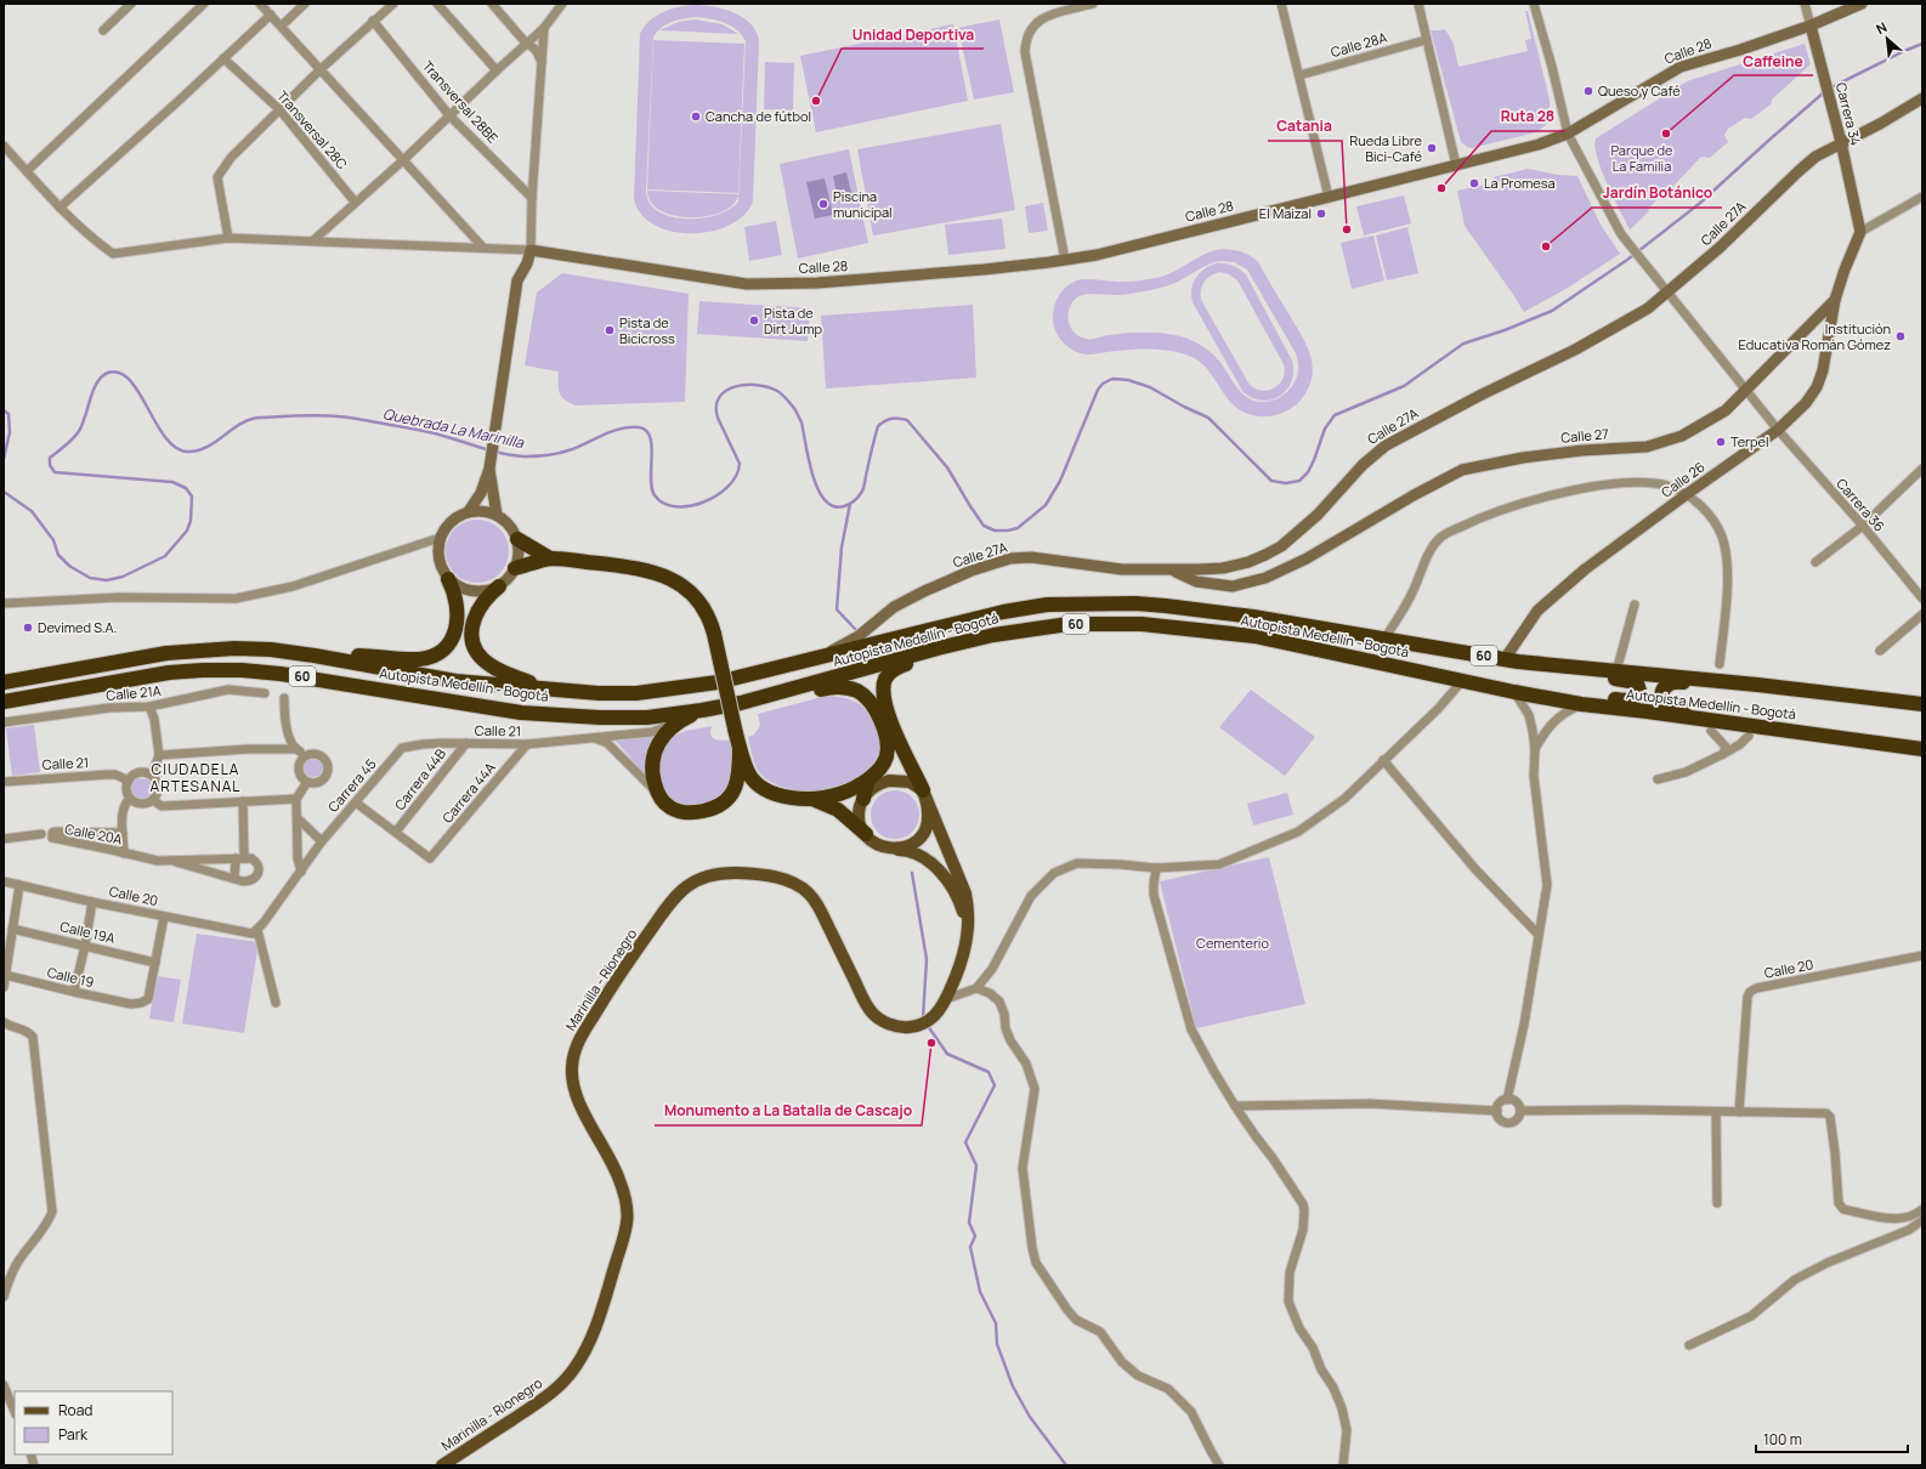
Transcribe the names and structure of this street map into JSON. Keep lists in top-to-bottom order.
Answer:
{
  "streets": {
    "highway": ["60", "Autopista Medellín - Bogotá"],
    "main road": [
      "Calle 28",
      "Carrera 34",
      "Calle 27A",
      "Calle 27",
      "Calle 26",
      "Marinilla - Rionegro"
    ],
    "street": [
      "Calle 28A",
      "Transversal 28BE",
      "Transversal 28C",
      "Carrera 36",
      "Calle 21A",
      "Calle 21",
      "Carrera 44B",
      "Carrera 45",
      "Carrera 44A",
      "Calle 20A",
      "Calle 20",
      "Calle 19A",
      "Calle 19"
    ]
  },
  "crossings": [
    ["Calle 28", "Carrera 34"],
    ["Calle 28", "Carrera 36"],
    ["Carrera 34", "Calle 27A"],
    ["Carrera 34", "Calle 27"],
    ["Calle 27A", "Calle 27"],
    ["Calle 27A", "Carrera 36"],
    ["Calle 27A", "Autopista Medellín - Bogotá"],
    ["Calle 27", "Calle 26"],
    ["Calle 27", "Carrera 36"],
    ["Calle 26", "Carrera 36"],
    ["Calle 26", "Autopista Medellín - Bogotá"],
    ["Calle 21", "Carrera 44B"],
    ["Calle 21", "Carrera 45"],
    ["Calle 21", "Carrera 44A"],
    ["Carrera 44B", "Carrera 44A"],
    ["Carrera 45", "Calle 20"],
    ["Calle 19A", "Calle 19"]
  ],
  "districts": ["CIUDADELA ARTESANAL"],
  "water": ["Quebrada La Marinilla"],
  "parks": ["Parque de La Familia", "Cementerio"],
  "places": [
    "Queso y Café",
    "Unidad Deportiva",
    "Cancha de fútbol",
    "Caffeine",
    "Rueda Libre Bici-Café",
    "La Promesa",
    "Ruta 28",
    "Piscina municipal",
    "El Maizal",
    "Catania",
    "Jardín Botánico",
    "Pista de Dirt Jump",
    "Pista de Bicicross",
    "Institución Educativa Román Gómez",
    "Terpel",
    "Devimed S.A.",
    "Monumento a La Batalla de Cascajo"
  ],
  "legend": ["Road", "Park"],
  "scale_bar": "100 m",
  "north": "top left"
}
